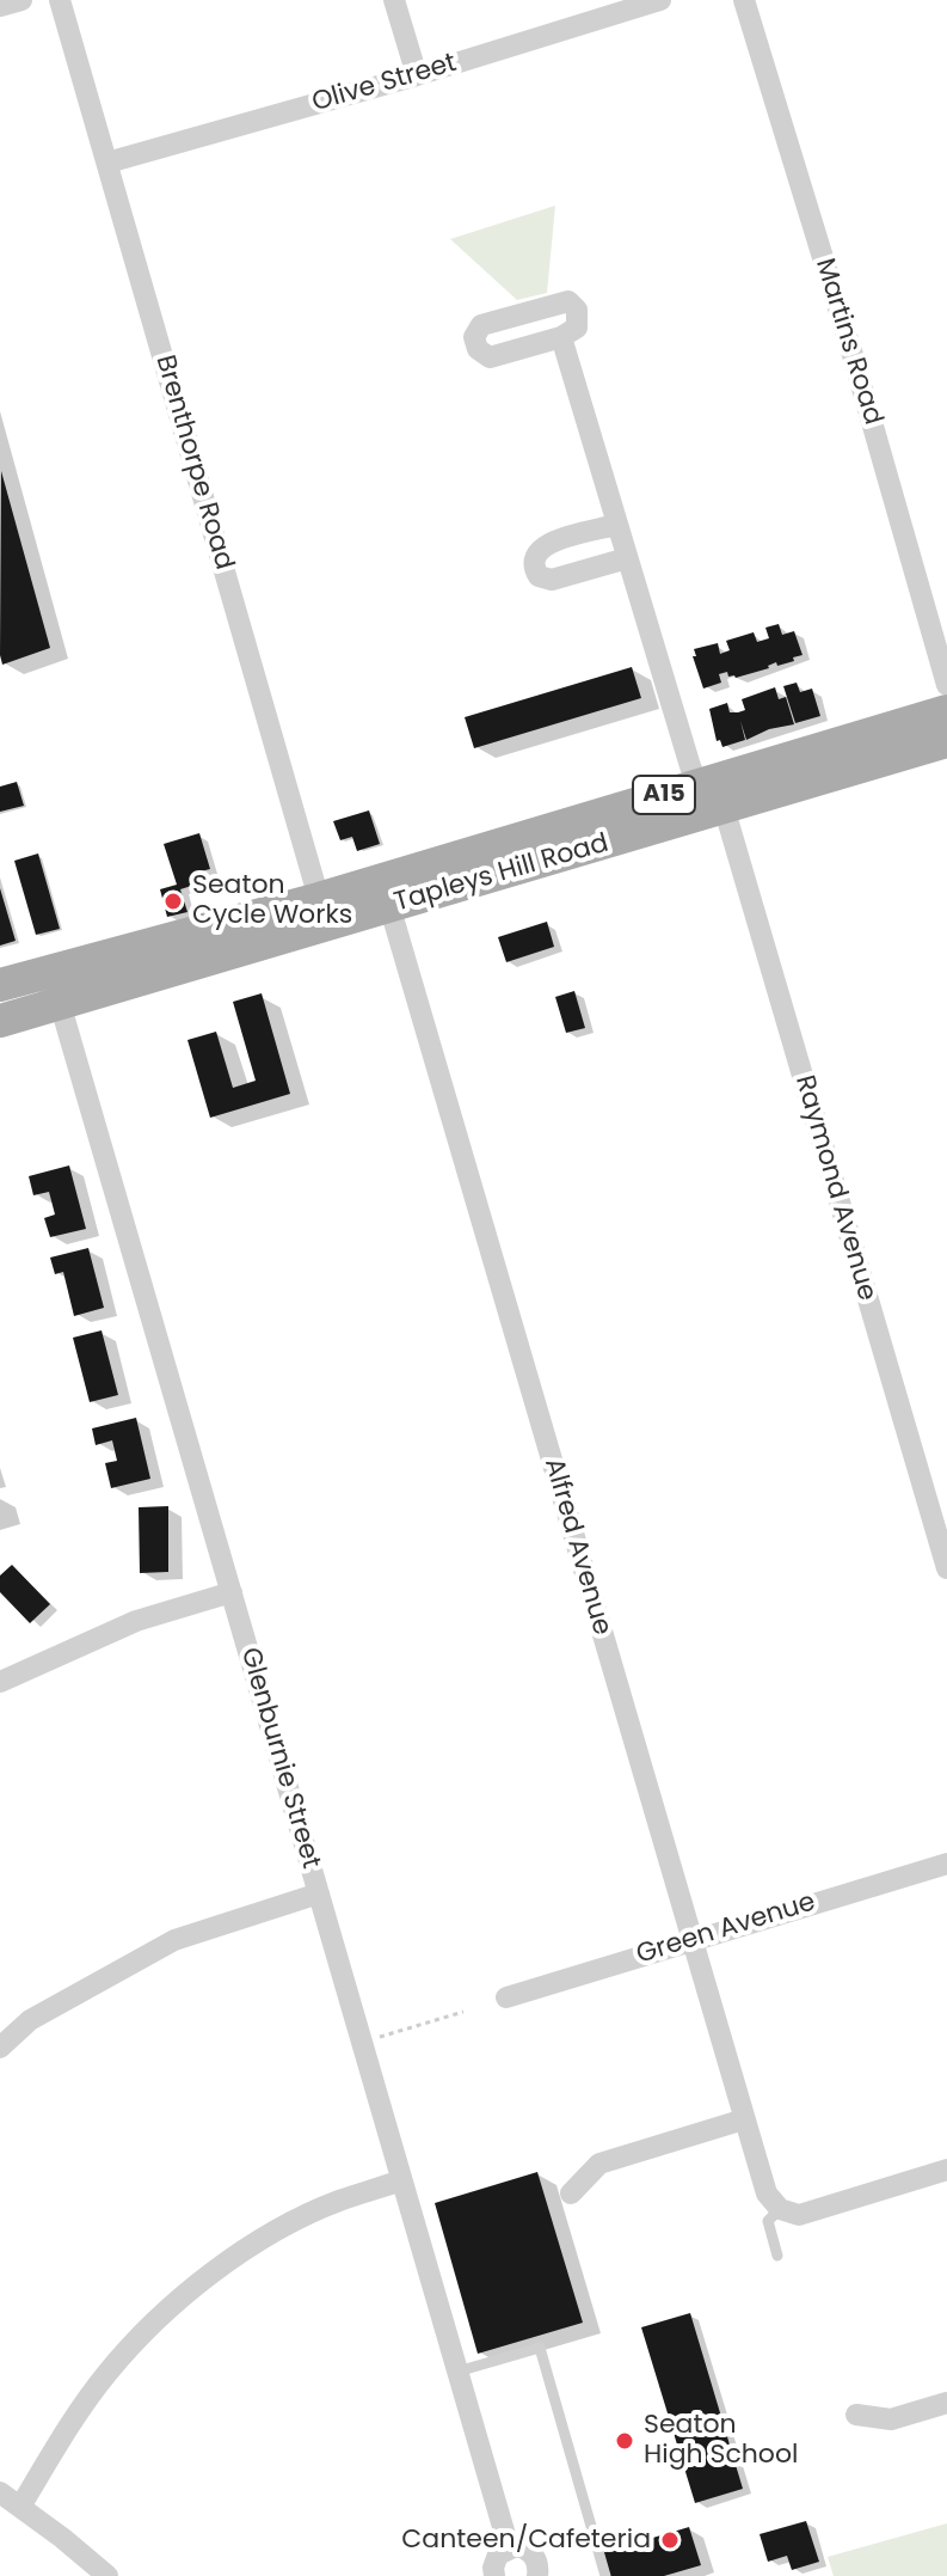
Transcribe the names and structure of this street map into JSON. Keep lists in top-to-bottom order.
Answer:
{
  "streets": {
    "main road": ["A15", "Tapleys Hill Road"],
    "street": [
      "Olive Street",
      "Martins Road",
      "Brenthorpe Road",
      "Raymond Avenue",
      "Alfred Avenue",
      "Glenburnie Street",
      "Green Avenue"
    ]
  },
  "crossings": [
    ["Olive Street", "Brenthorpe Road"],
    ["Brenthorpe Road", "Tapleys Hill Road"],
    ["Tapleys Hill Road", "Raymond Avenue"],
    ["Tapleys Hill Road", "Alfred Avenue"],
    ["Tapleys Hill Road", "Glenburnie Street"],
    ["Alfred Avenue", "Green Avenue"]
  ],
  "places": ["Seaton Cycle Works", "Seaton High School", "Canteen/Cafeteria"]
}
